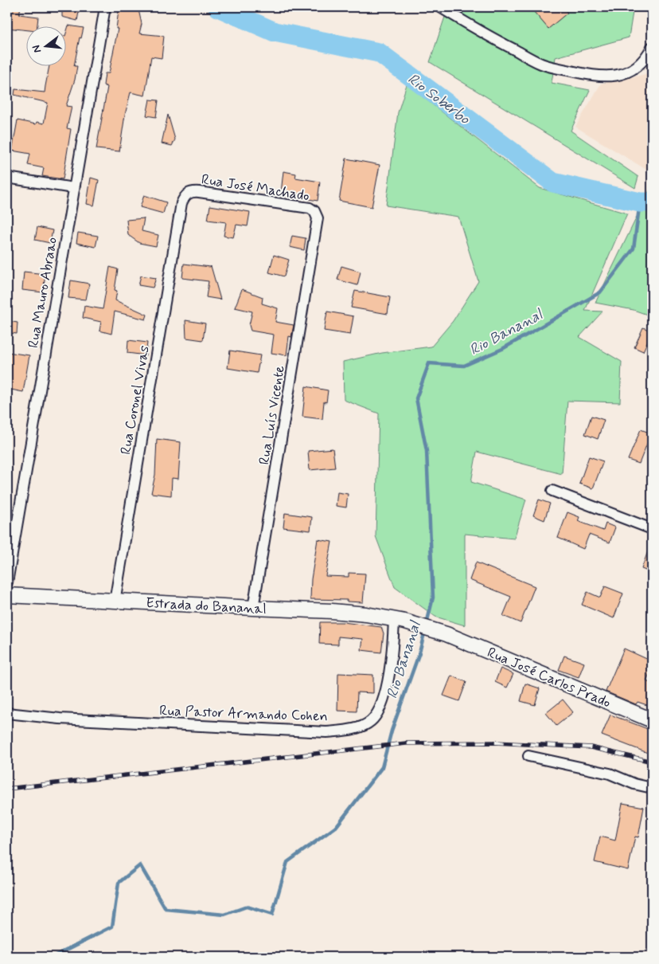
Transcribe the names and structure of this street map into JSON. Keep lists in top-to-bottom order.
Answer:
{
  "streets": {
    "main road": ["Estrada do Bananal", "Rua José Carlos Prado"],
    "street": [
      "Rua José Machado",
      "Rua Mauro Abraao",
      "Rua Coronel Vivas",
      "Rua Luís Vicente",
      "Rua Pastor Armando Cohen"
    ]
  },
  "crossings": [
    ["Rua José Machado", "Rua Coronel Vivas"],
    ["Rua José Machado", "Rua Luís Vicente"],
    ["Rua Coronel Vivas", "Estrada do Bananal"],
    ["Rua Luís Vicente", "Estrada do Bananal"],
    ["Estrada do Bananal", "Rua José Carlos Prado"],
    ["Estrada do Bananal", "Rua Pastor Armando Cohen"]
  ],
  "water": ["Rio Soberbo", "Rio Bananal"],
  "north": "left"
}
